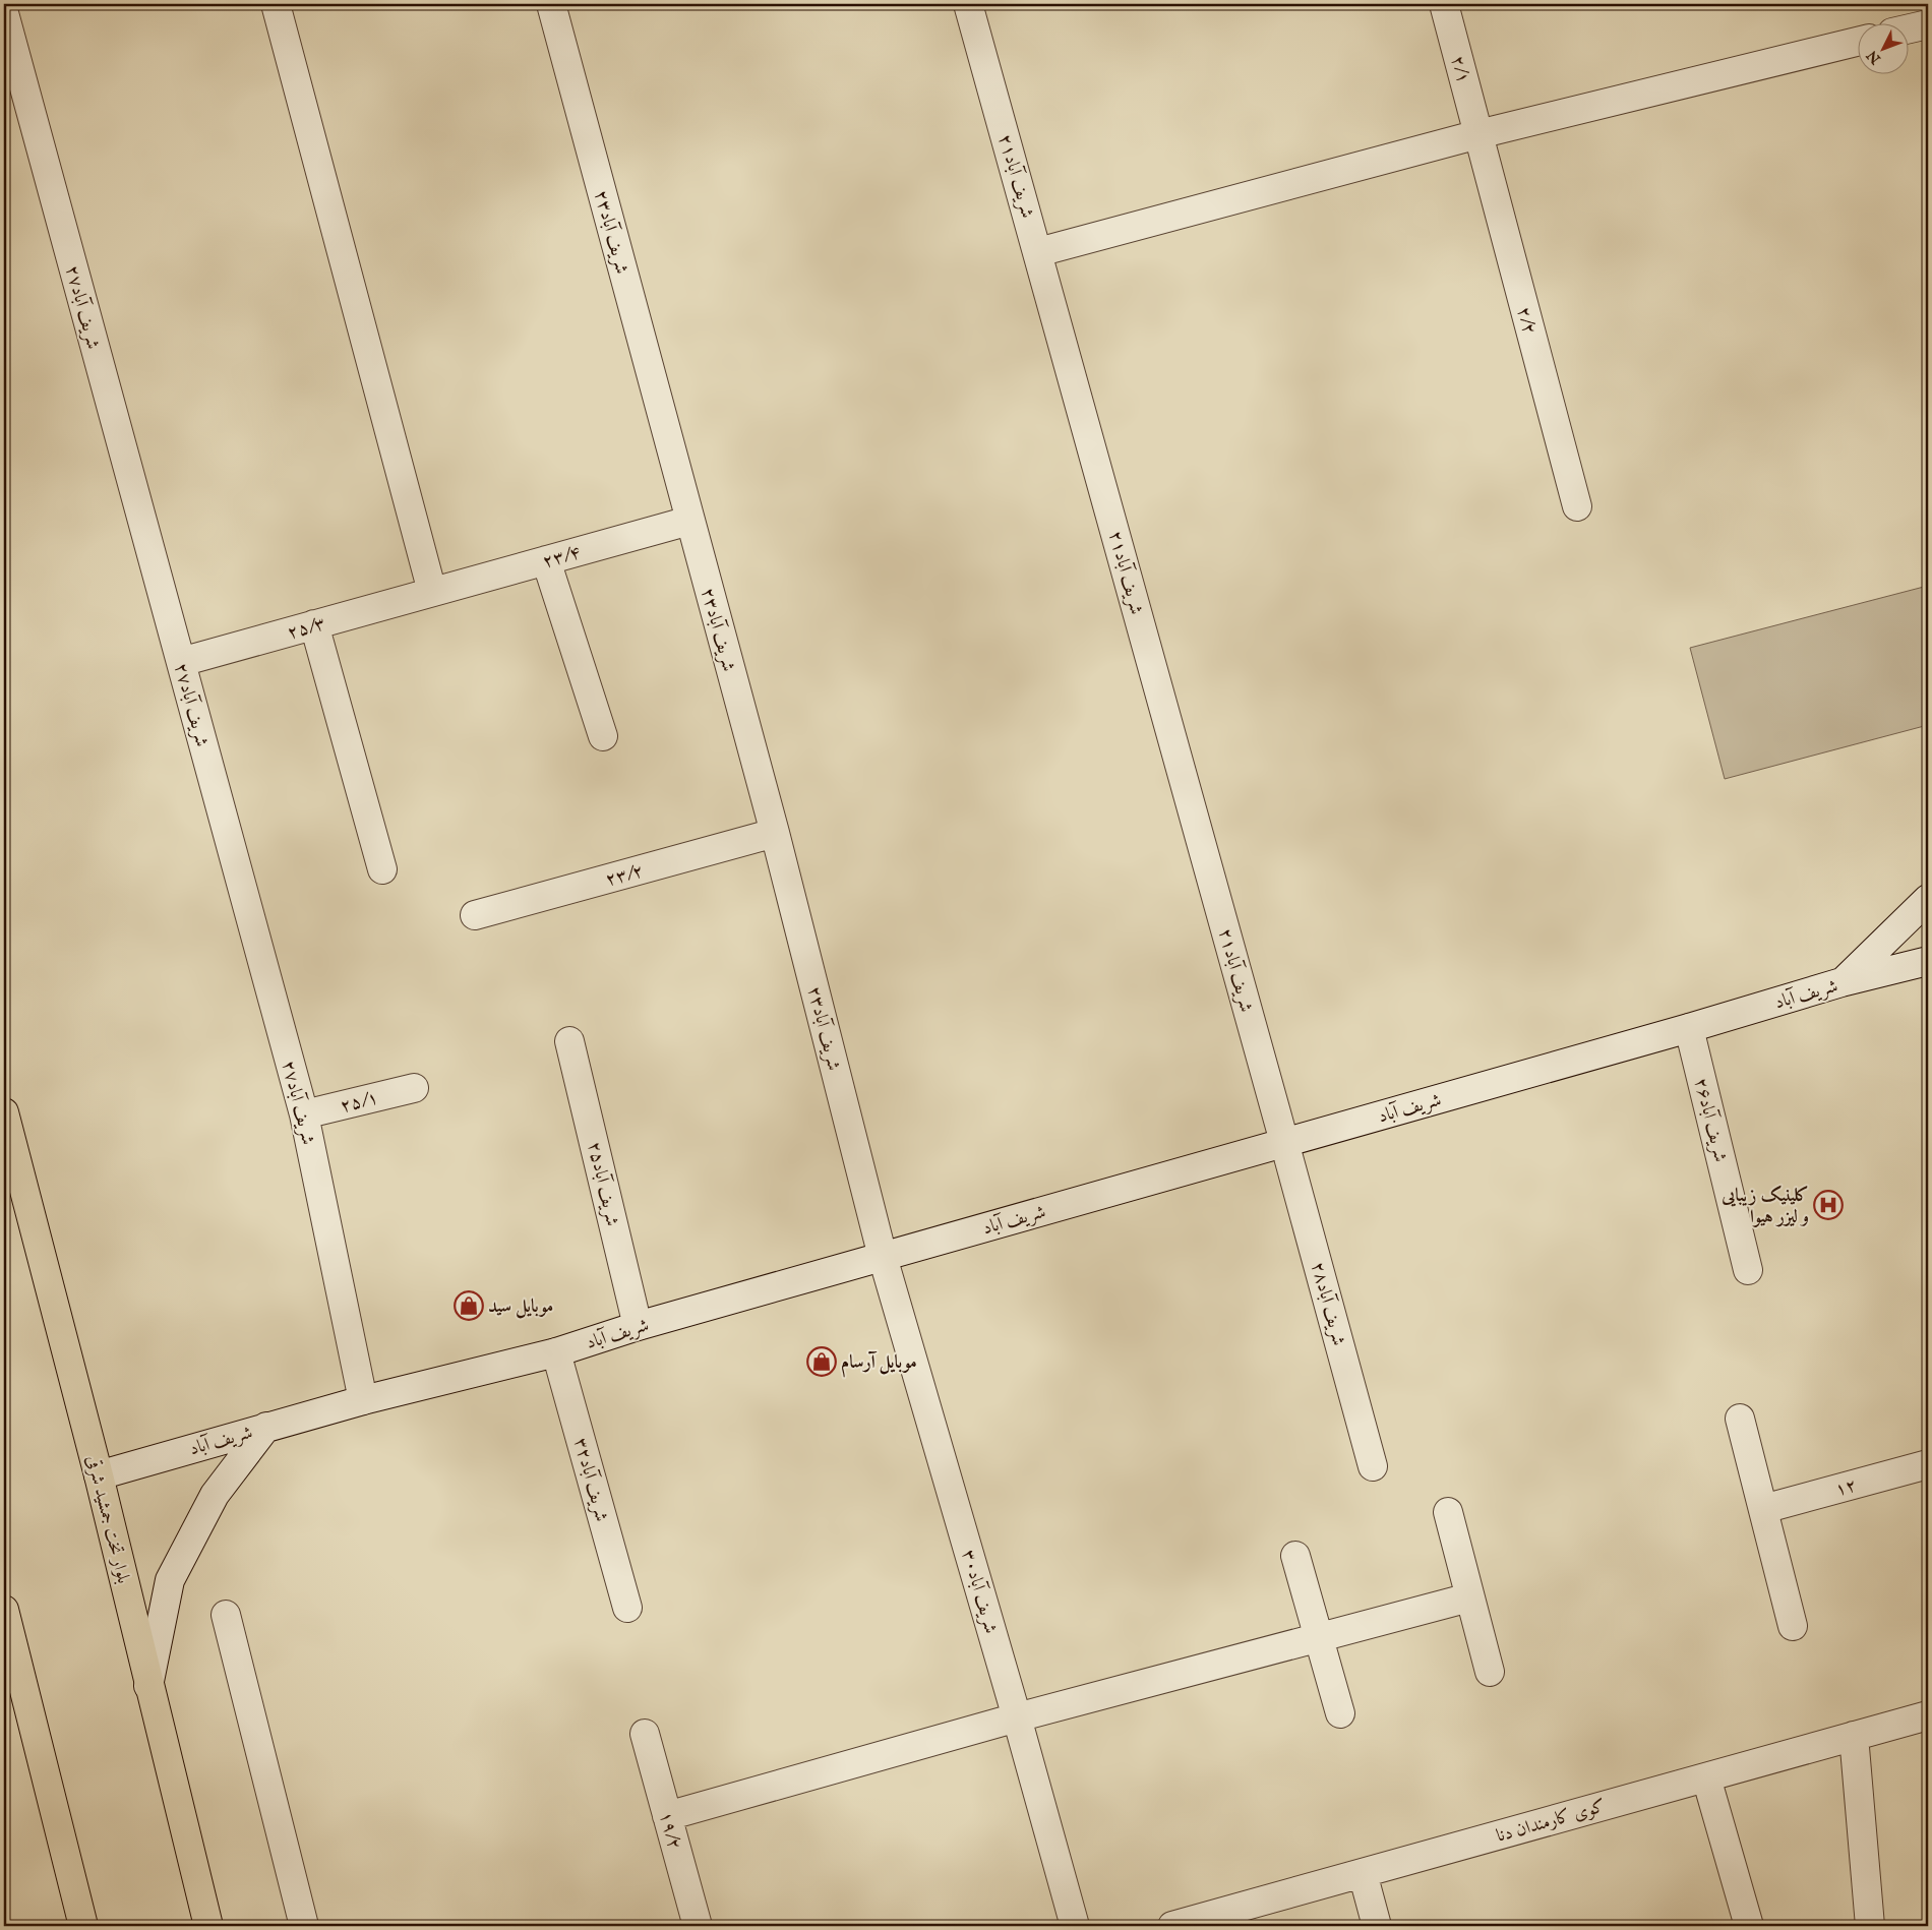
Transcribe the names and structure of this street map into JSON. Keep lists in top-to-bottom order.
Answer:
{
  "streets": {
    "main road": ["بلوار تخت جمشید شرقی"],
    "street": [
      "۲/۱",
      "شریف آباد۲۱",
      "شریف آباد۲۳",
      "شریف آباد۲۷",
      "۲/۲",
      "۲۳/۴",
      "۲۵/۳",
      "۲۳/۲",
      "شریف آباد",
      "۲۵/۱",
      "شریف آباد۲۶",
      "شریف آباد۲۵",
      "شریف آباد۲۸",
      "شریف آباد۳۲",
      "۱۲",
      "شریف آباد۳۰",
      "کوی کارمندان دنا",
      "۱۹/۲"
    ]
  },
  "crossings": [
    ["۲/۱", "۲/۲"],
    ["شریف آباد۲۱", "شریف آباد"],
    ["شریف آباد۲۱", "شریف آباد۲۸"],
    ["شریف آباد۲۳", "۲۳/۴"],
    ["شریف آباد۲۳", "۲۳/۲"],
    ["شریف آباد۲۳", "شریف آباد"],
    ["شریف آباد۲۳", "شریف آباد۳۰"],
    ["شریف آباد۲۷", "۲۵/۳"],
    ["شریف آباد۲۷", "شریف آباد"],
    ["شریف آباد۲۷", "۲۵/۱"],
    ["۲۳/۴", "۲۵/۳"],
    ["شریف آباد", "شریف آباد۲۶"],
    ["شریف آباد", "شریف آباد۲۵"],
    ["شریف آباد", "شریف آباد۲۸"],
    ["شریف آباد", "شریف آباد۳۲"],
    ["شریف آباد", "بلوار تخت جمشید شرقی"],
    ["شریف آباد", "شریف آباد۳۰"]
  ],
  "places": {
    "hospital": ["کلینیک زیبایی و لیزر هیوا"],
    "shop": ["موبایل سید", "موبایل آرسام"]
  },
  "north": "bottom left"
}
